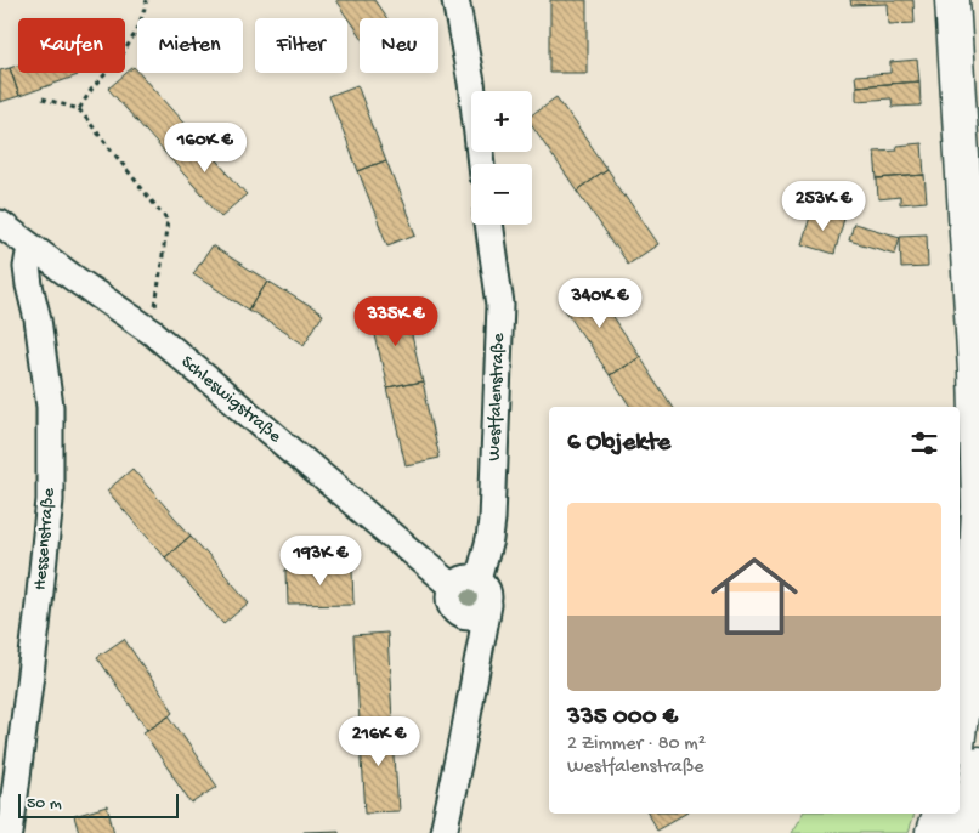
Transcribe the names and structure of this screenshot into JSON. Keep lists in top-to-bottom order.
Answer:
{
  "streets": {
    "street": ["Westfalenstraße", "Schleswigstraße", "Hessenstraße"]
  },
  "crossings": [
    ["Westfalenstraße", "Schleswigstraße"],
    ["Schleswigstraße", "Hessenstraße"]
  ],
  "scale_bar": "50 m",
  "page": {
    "chip": [
      "Kaufen",
      "Mieten",
      "Filter",
      "Neu"
    ],
    "map_buttons": ["+", "−"],
    "price": [
      "160K €",
      "253K €",
      "340K €",
      "335K €",
      "193K €",
      "216K €"
    ],
    "heading": "6 Objekte",
    "list": [
      {
        "name": "335 000 €",
        "note": "2 Zimmer · 80 m² · Westfalenstraße"
      }
    ],
    "scale": "50 m"
  }
}
